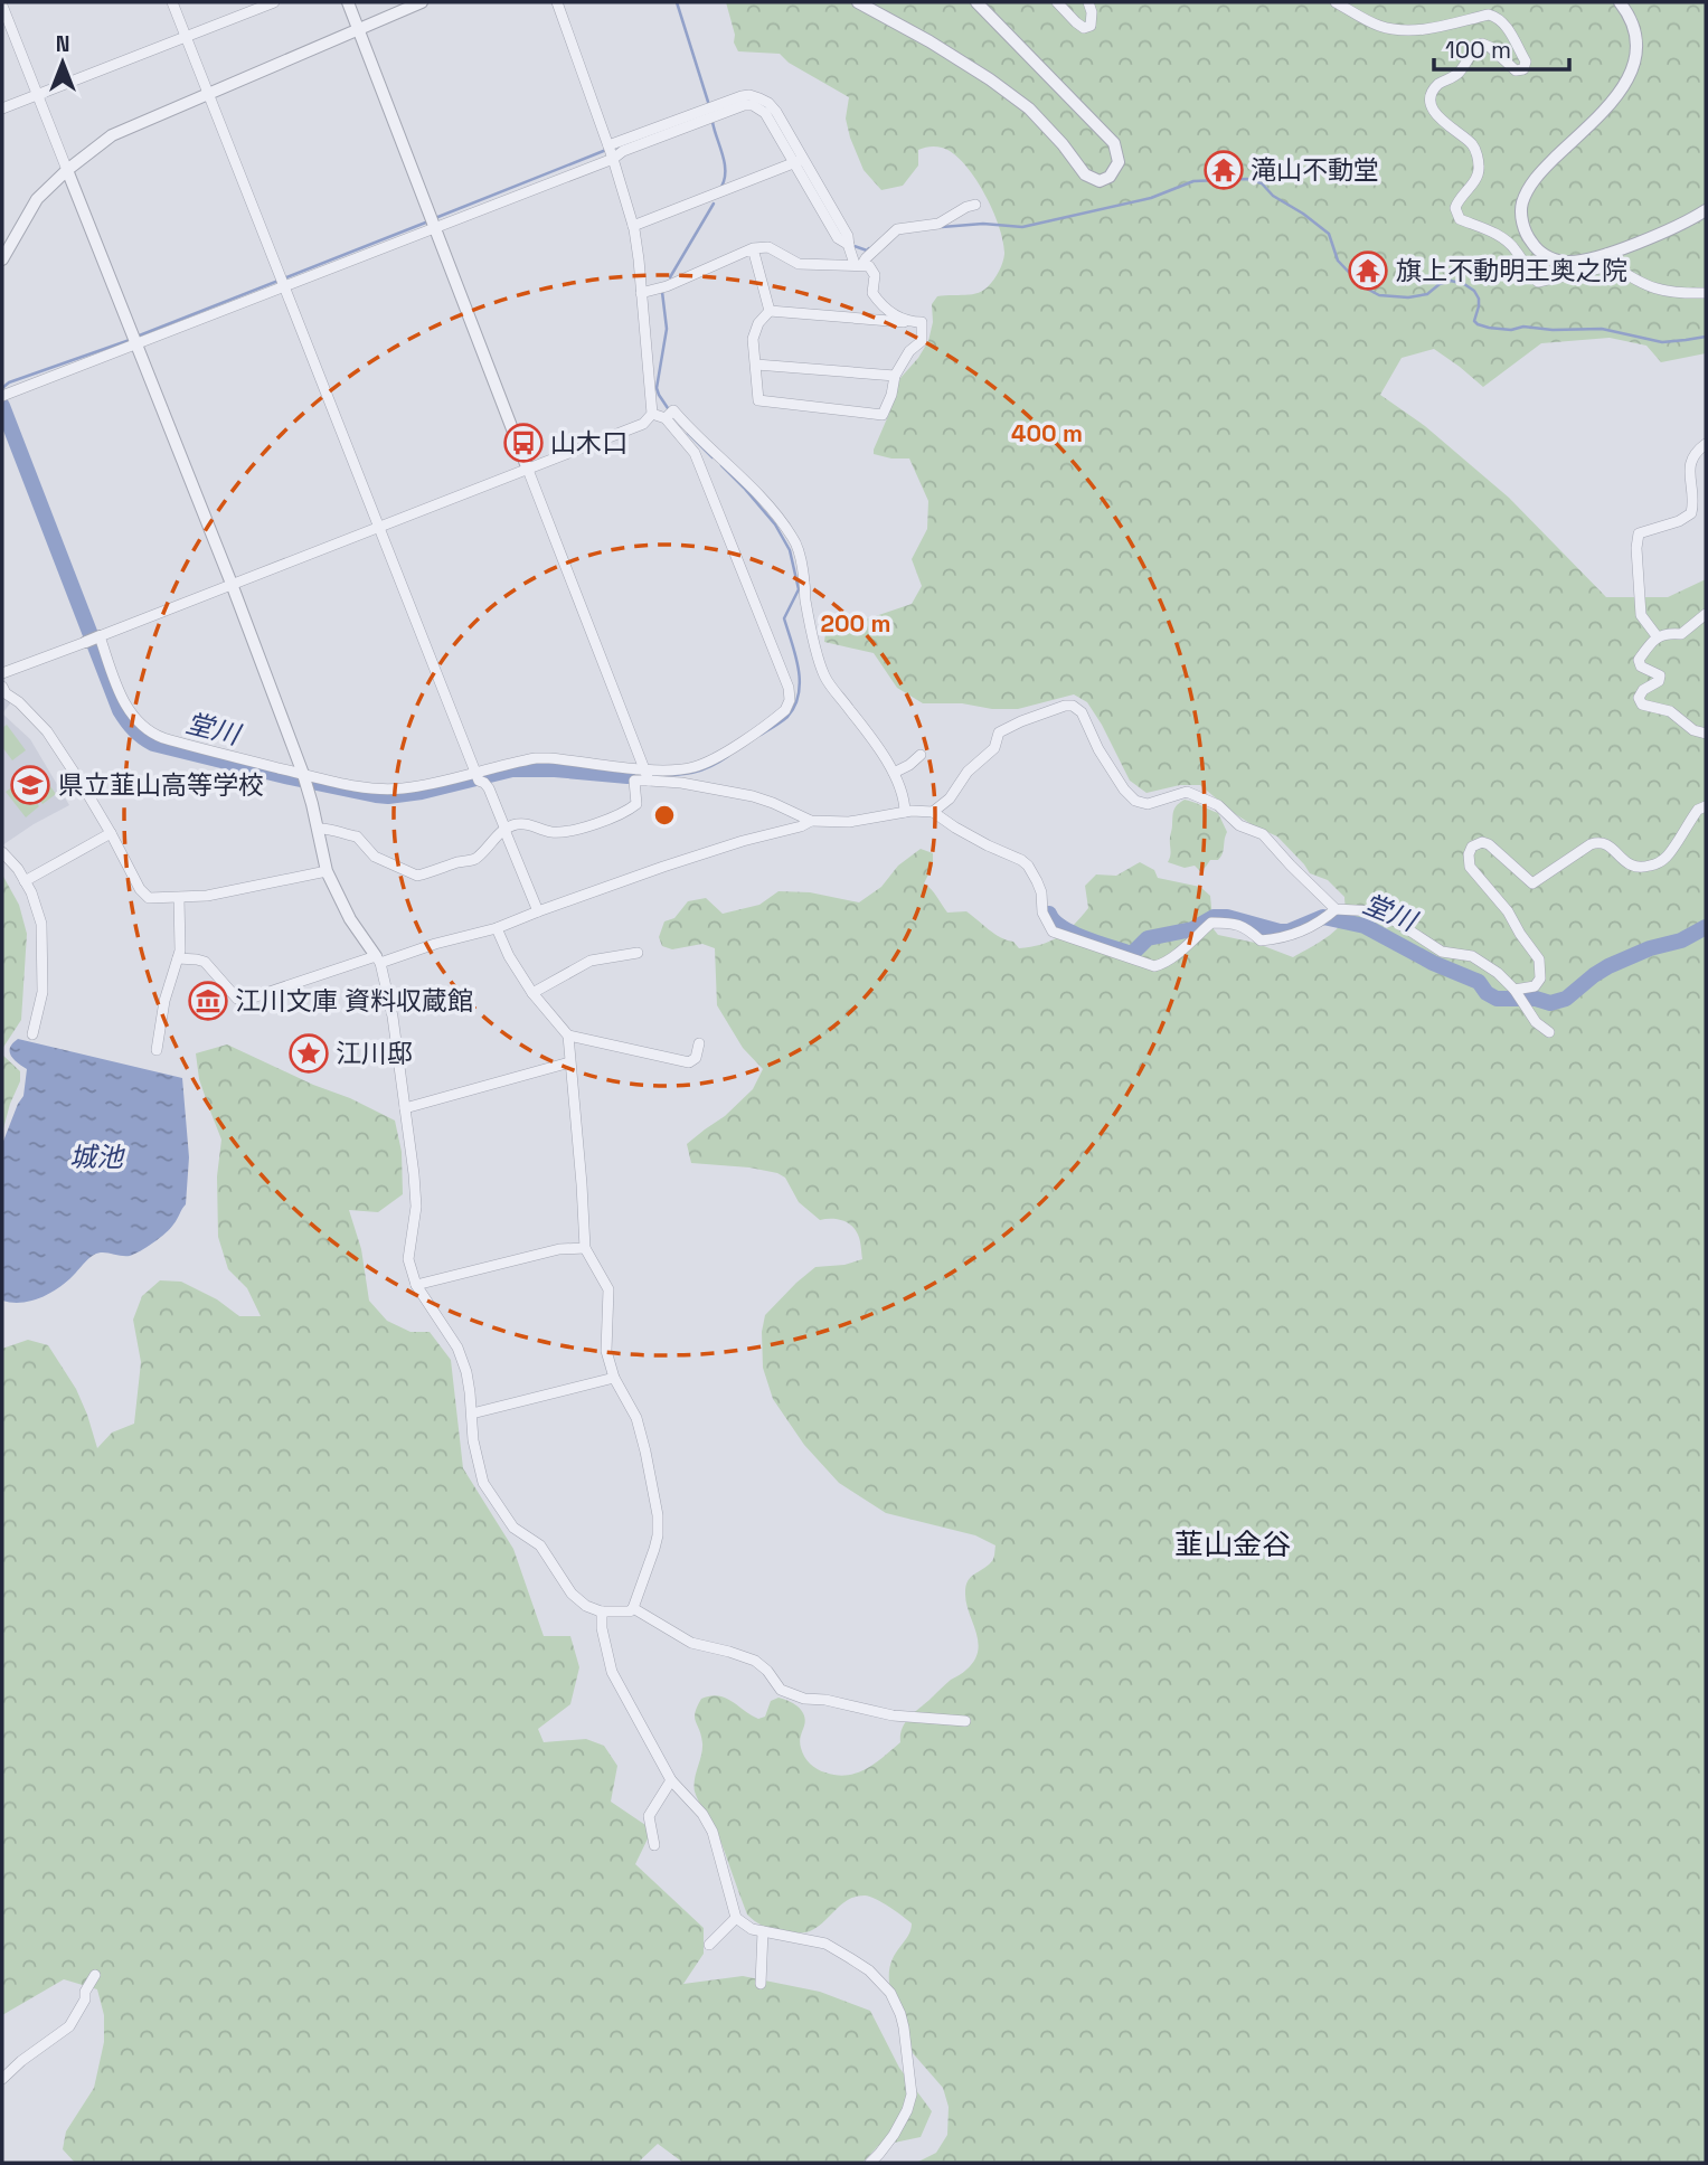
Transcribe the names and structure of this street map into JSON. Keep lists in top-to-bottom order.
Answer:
{
  "districts": ["韮山金谷"],
  "water": ["堂川", "城池"],
  "places": {
    "temple": ["滝山不動堂", "旗上不動明王奥之院"],
    "bus stop": ["山木口"],
    "school or university": ["県立韮山高等学校"],
    "museum": ["江川文庫 資料収蔵館"],
    "place": ["江川邸"]
  },
  "scale_bar": "100 m",
  "north": "top",
  "rings": ["400 m", "200 m"]
}
